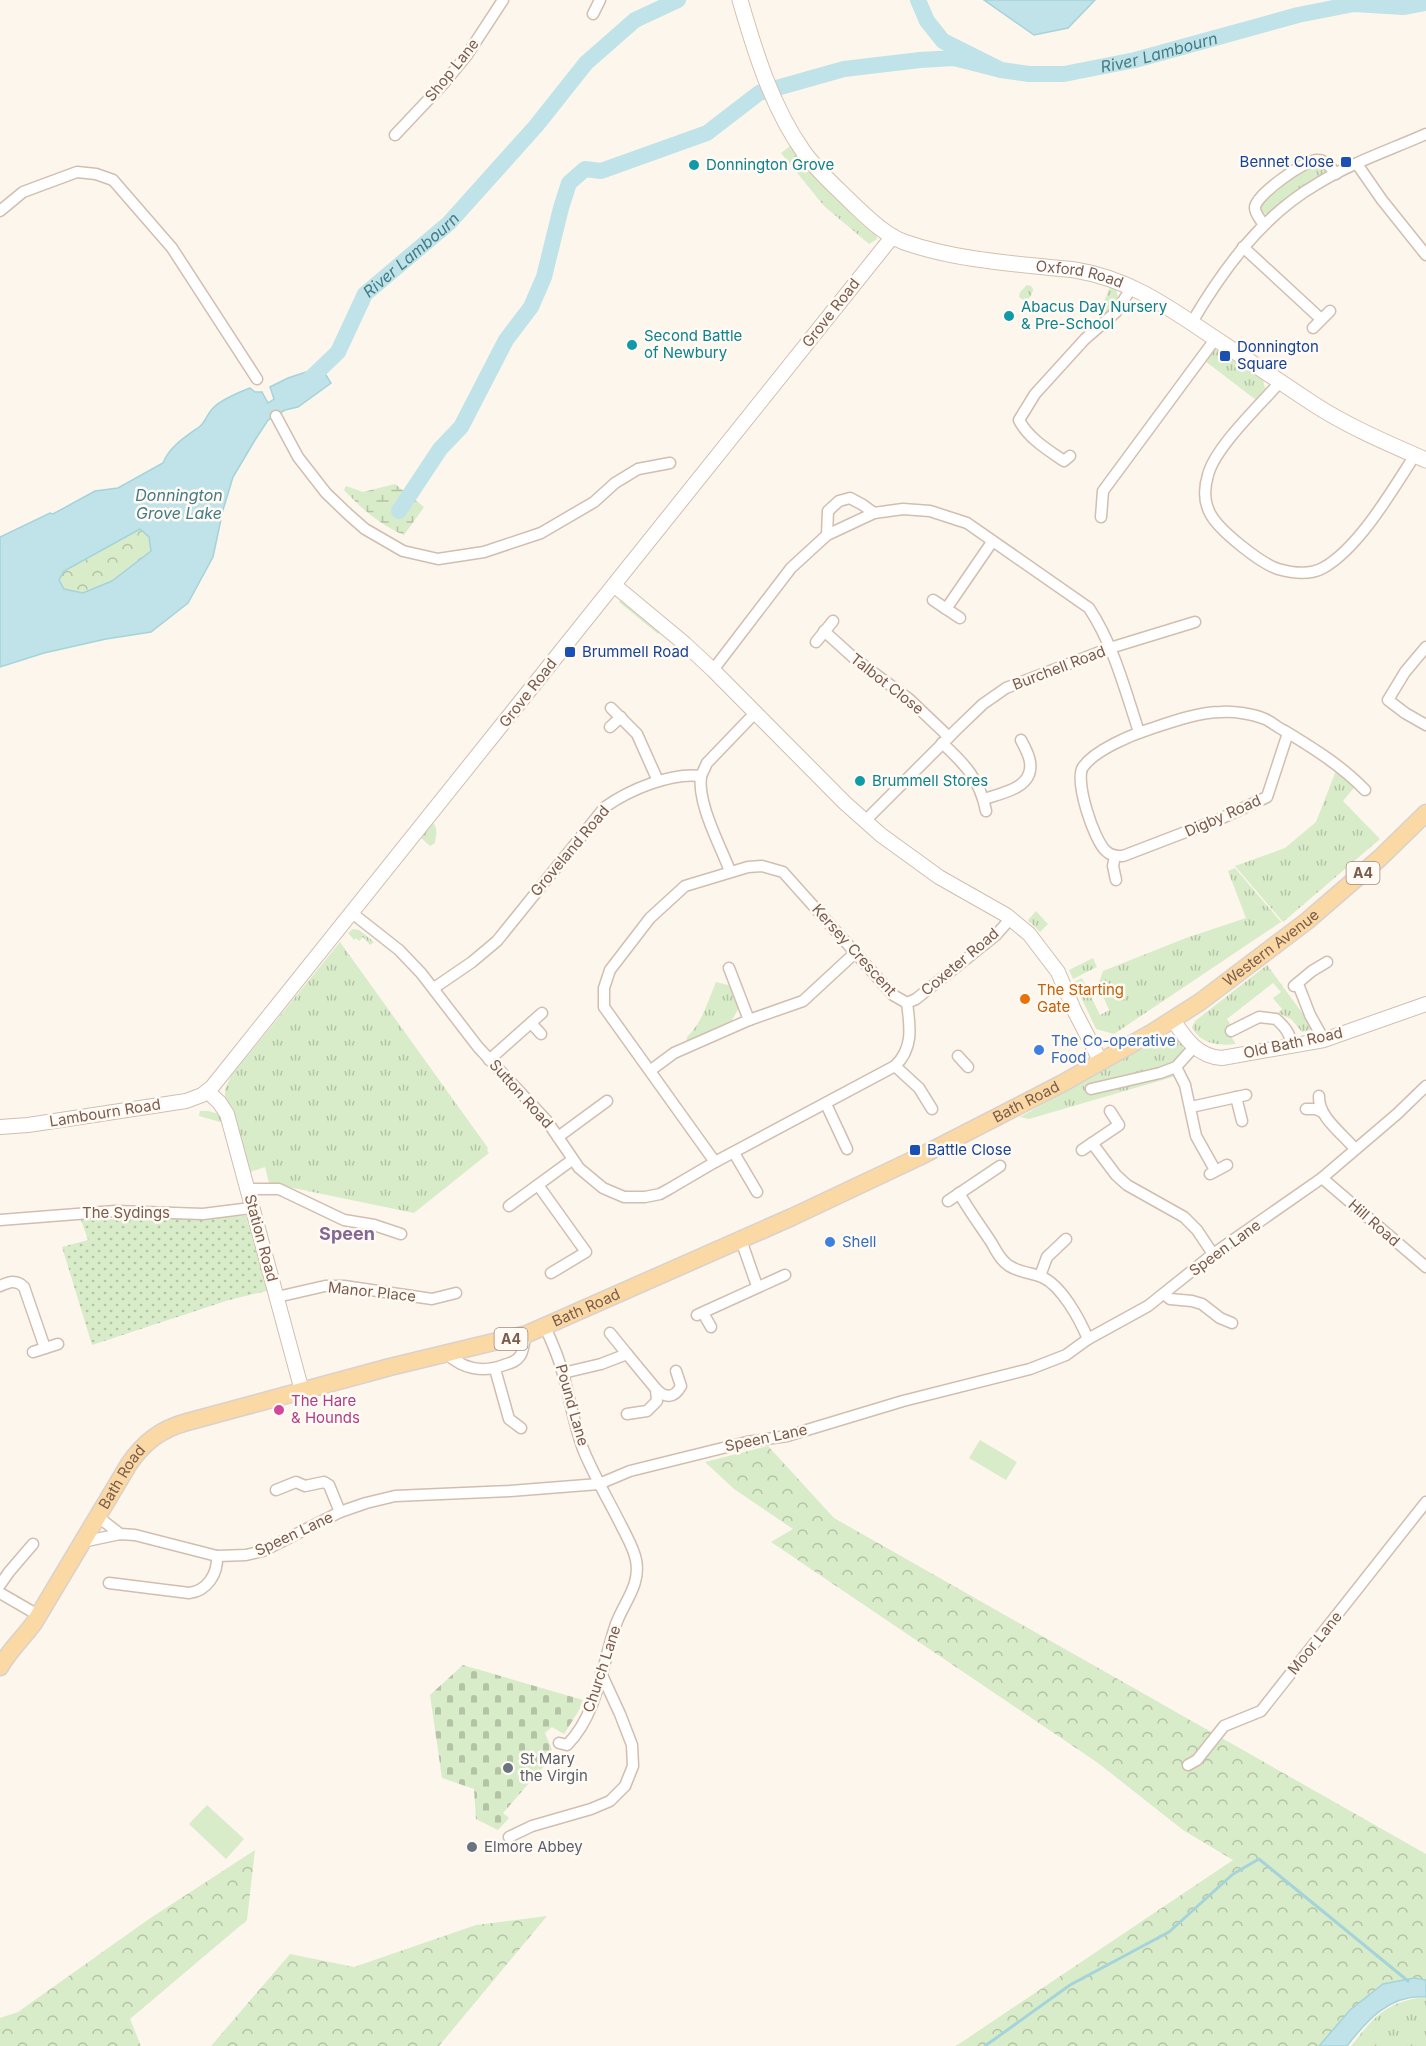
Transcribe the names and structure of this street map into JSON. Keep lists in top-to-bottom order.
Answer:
{
  "streets": {
    "main road": [
      "Oxford Road",
      "A4",
      "Western Avenue",
      "Bath Road"
    ],
    "street": [
      "Shop Lane",
      "Grove Road",
      "Burchell Road",
      "Talbot Close",
      "Digby Road",
      "Groveland Road",
      "Kersey Crescent",
      "Coxeter Road",
      "Old Bath Road",
      "Sutton Road",
      "Lambourn Road",
      "The Sydings",
      "Hill Road",
      "Station Road",
      "Speen Lane",
      "Manor Place",
      "Pound Lane",
      "Moor Lane",
      "Church Lane"
    ]
  },
  "crossings": [
    ["Oxford Road", "Grove Road"],
    ["Grove Road", "Sutton Road"],
    ["Grove Road", "Lambourn Road"],
    ["Grove Road", "Station Road"],
    ["Burchell Road", "Talbot Close"],
    ["Groveland Road", "Sutton Road"],
    ["Western Avenue", "Bath Road"],
    ["Kersey Crescent", "Coxeter Road"],
    ["Kersey Crescent", "Sutton Road"],
    ["Bath Road", "Station Road"],
    ["Bath Road", "Speen Lane"],
    ["Bath Road", "Pound Lane"],
    ["Lambourn Road", "Station Road"],
    ["The Sydings", "Station Road"],
    ["Hill Road", "Speen Lane"],
    ["Station Road", "Manor Place"],
    ["Speen Lane", "Pound Lane"],
    ["Speen Lane", "Church Lane"],
    ["Pound Lane", "Church Lane"]
  ],
  "districts": ["Speen"],
  "water": ["River Lambourn", "Donnington Grove Lake"],
  "places": {
    "transit": [
      "Bennet Close",
      "Donnington Square",
      "Brummell Road",
      "Battle Close"
    ],
    "other": [
      "Donnington Grove",
      "Abacus Day Nursery & Pre-School",
      "Second Battle of Newbury",
      "Brummell Stores",
      "The Starting Gate",
      "The Co-operative Food",
      "Shell",
      "The Hare & Hounds",
      "St Mary the Virgin",
      "Elmore Abbey"
    ]
  }
}
